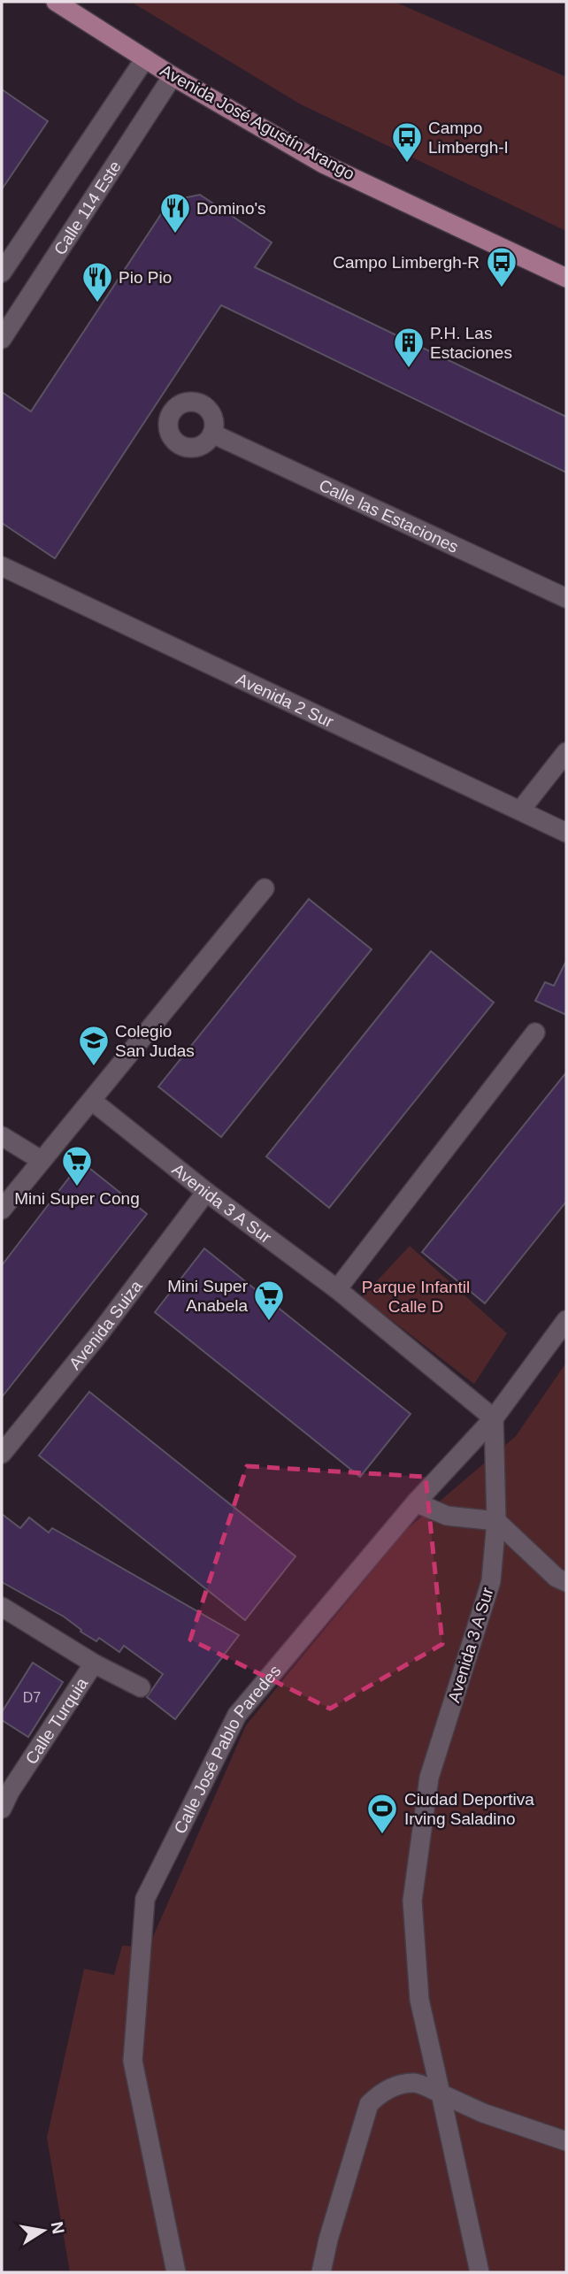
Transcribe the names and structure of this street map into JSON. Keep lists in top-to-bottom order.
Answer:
{
  "streets": {
    "main road": ["Avenida José Agustín Arango"],
    "street": [
      "Calle 114 Este",
      "Calle las Estaciones",
      "Avenida 2 Sur",
      "Avenida 3 A Sur",
      "Avenida Suiza",
      "Calle Turquia",
      "Calle José Pablo Paredes"
    ]
  },
  "crossings": [
    ["Avenida José Agustín Arango", "Calle 114 Este"],
    ["Avenida 3 A Sur", "Avenida Suiza"],
    ["Avenida 3 A Sur", "Calle José Pablo Paredes"]
  ],
  "parks": ["Parque Infantil Calle D"],
  "places": {
    "bus stop": ["Campo Limbergh-I", "Campo Limbergh-R"],
    "restaurant": ["Domino's", "Pio Pio"],
    "building": ["P.H. Las Estaciones"],
    "school or university": ["Colegio San Judas"],
    "supermarket": ["Mini Super Cong", "Mini Super Anabela"],
    "sports": ["Ciudad Deportiva Irving Saladino"]
  },
  "house_numbers": ["D7"],
  "north": "right"
}
